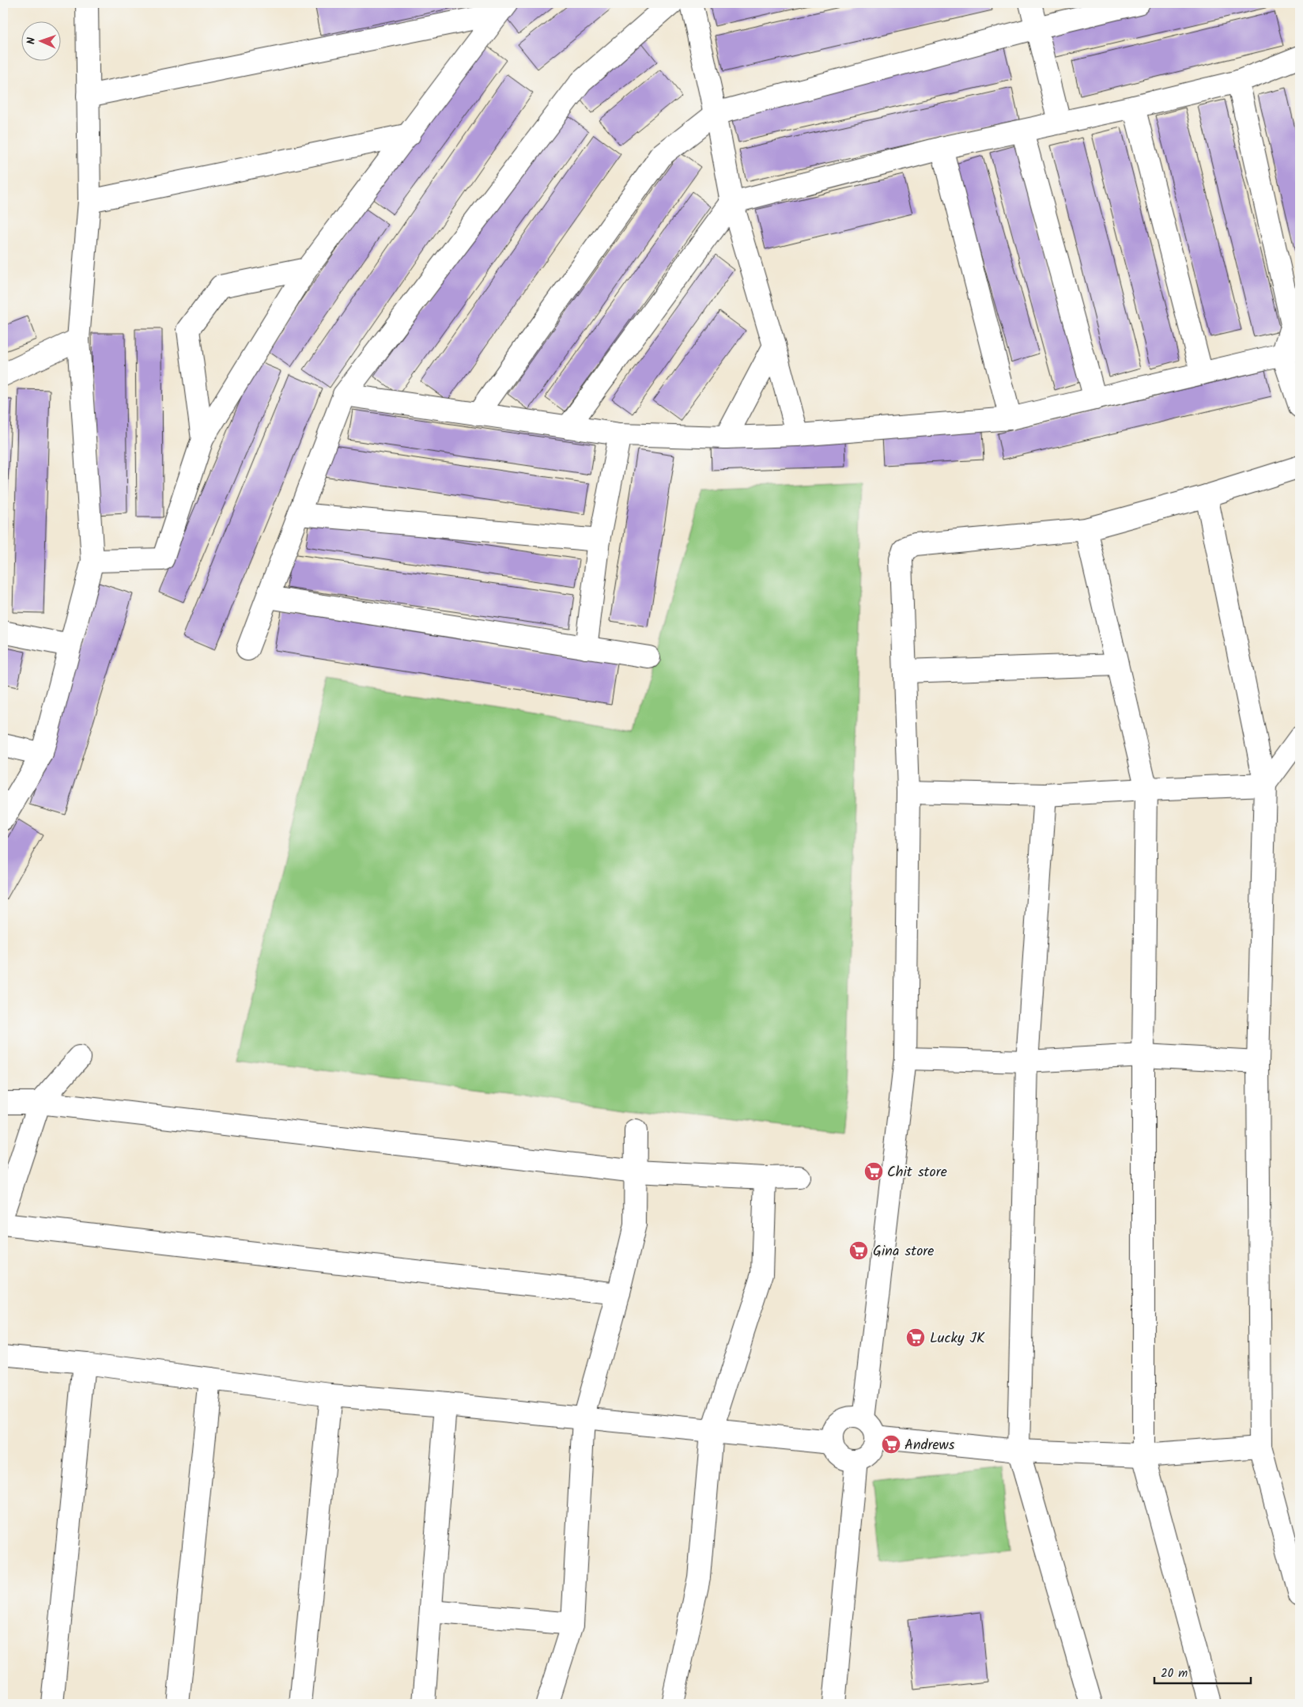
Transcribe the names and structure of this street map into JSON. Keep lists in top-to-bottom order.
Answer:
{
  "places": {
    "supermarket": [
      "Chit store",
      "Gina store",
      "Lucky JK",
      "Andrews"
    ]
  },
  "scale_bar": "20 m",
  "north": "left"
}
